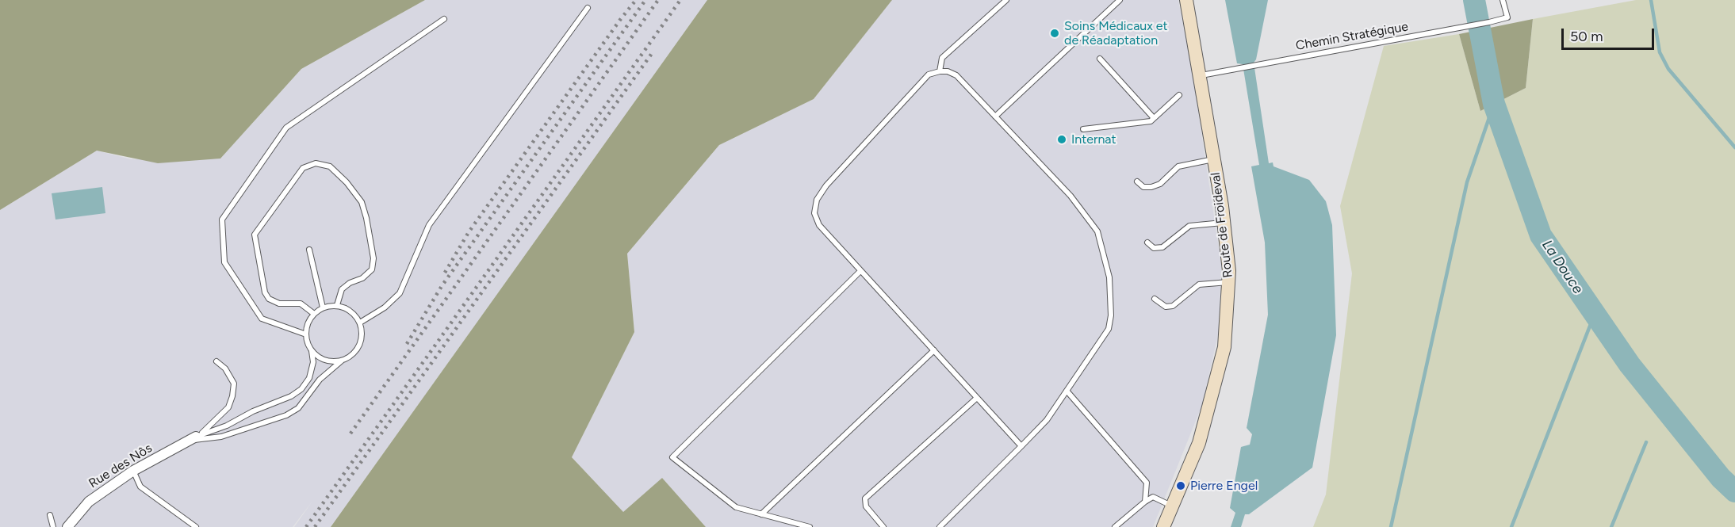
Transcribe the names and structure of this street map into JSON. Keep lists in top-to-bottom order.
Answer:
{
  "streets": {
    "street": ["Route de Froideval", "Rue des Nôs"],
    "lane": ["Chemin Stratégique"]
  },
  "crossings": [
    ["Chemin Stratégique", "Route de Froideval"]
  ],
  "water": ["La Douce"],
  "places": ["Soins Médicaux et de Réadaptation", "Internat", "Pierre Engel"],
  "scale_bar": "50 m"
}
